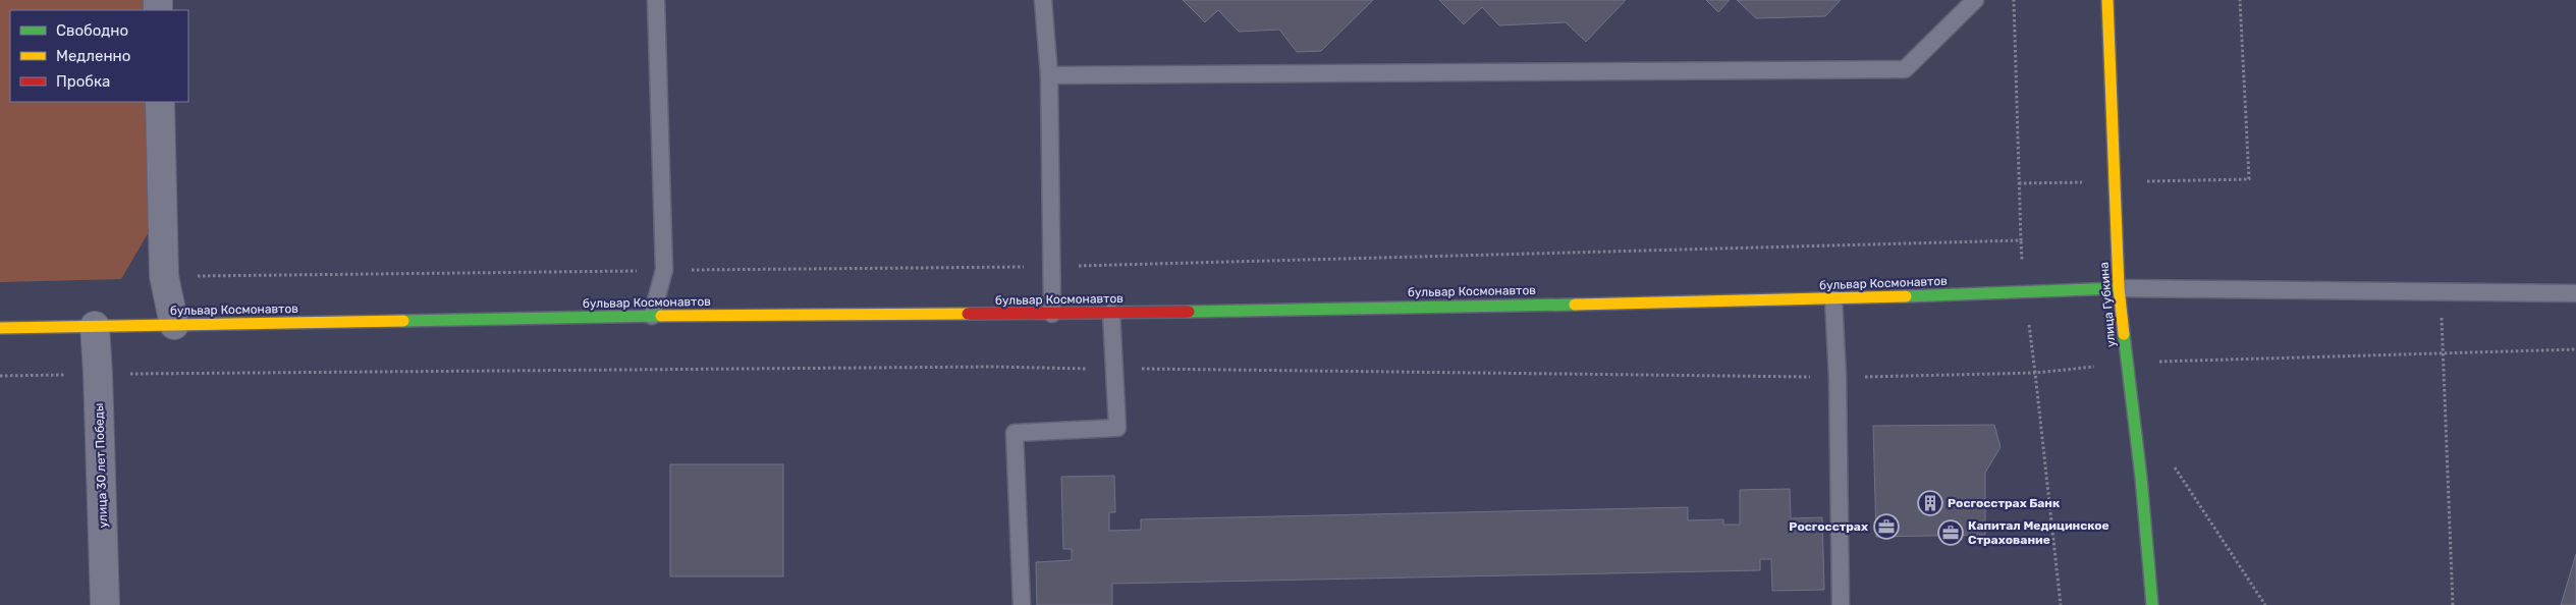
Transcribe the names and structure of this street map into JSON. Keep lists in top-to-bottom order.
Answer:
{
  "streets": {
    "street": ["бульвар Космонавтов", "улица Губкина", "улица 30 лет Победы"]
  },
  "crossings": [
    ["бульвар Космонавтов", "улица Губкина"],
    ["бульвар Космонавтов", "улица 30 лет Победы"]
  ],
  "places": {
    "building": ["Росгосстрах Банк"],
    "office": ["Росгосстрах", "Капитал Медицинское Страхование"]
  },
  "legend": ["Свободно", "Медленно", "Пробка"]
}
